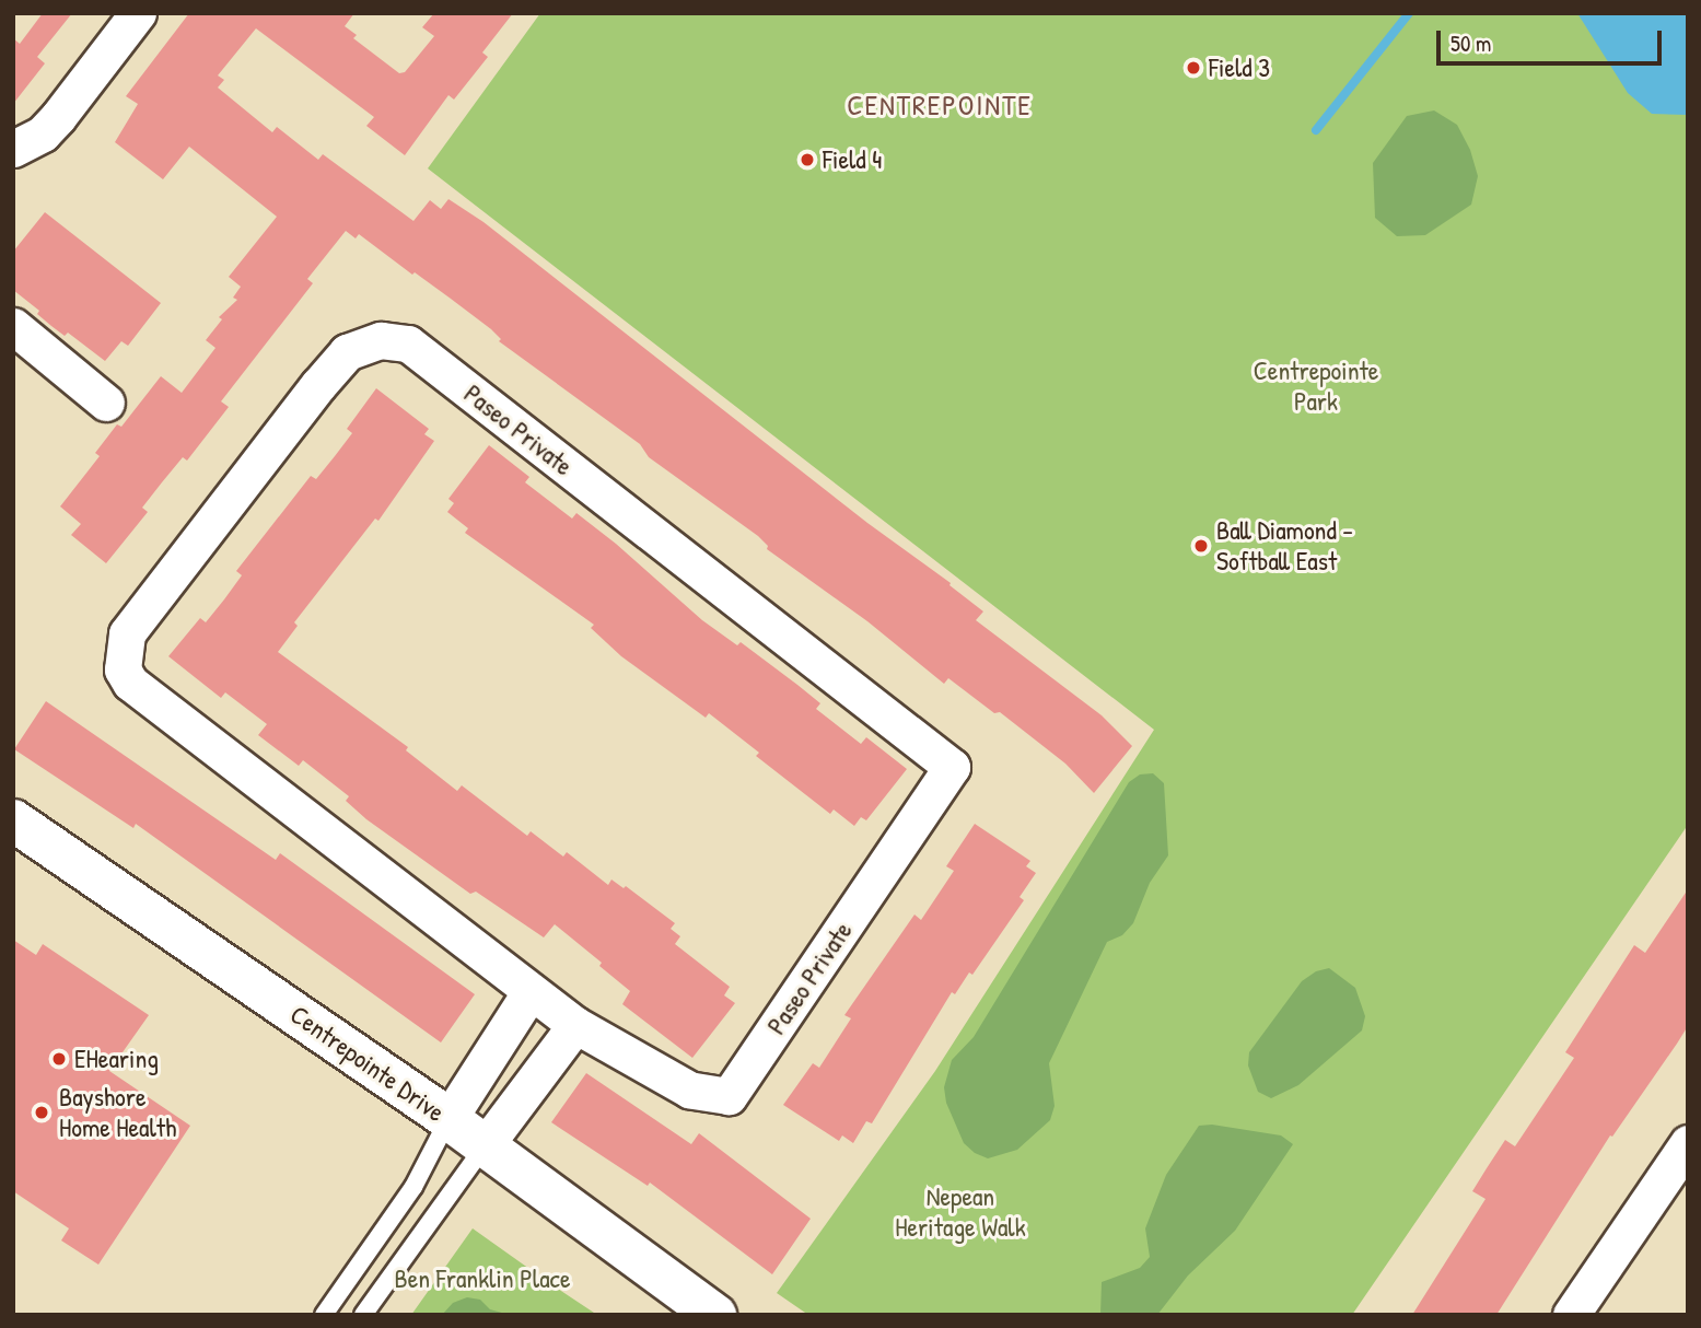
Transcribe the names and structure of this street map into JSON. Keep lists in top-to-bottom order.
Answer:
{
  "streets": {
    "street": ["Paseo Private", "Centrepointe Drive"]
  },
  "districts": ["CENTREPOINTE"],
  "parks": ["Centrepointe Park", "Nepean Heritage Walk", "Ben Franklin Place"],
  "places": [
    "Field 3",
    "Field 4",
    "Ball Diamond - Softball East",
    "EHearing",
    "Bayshore Home Health"
  ],
  "scale_bar": "50 m"
}
